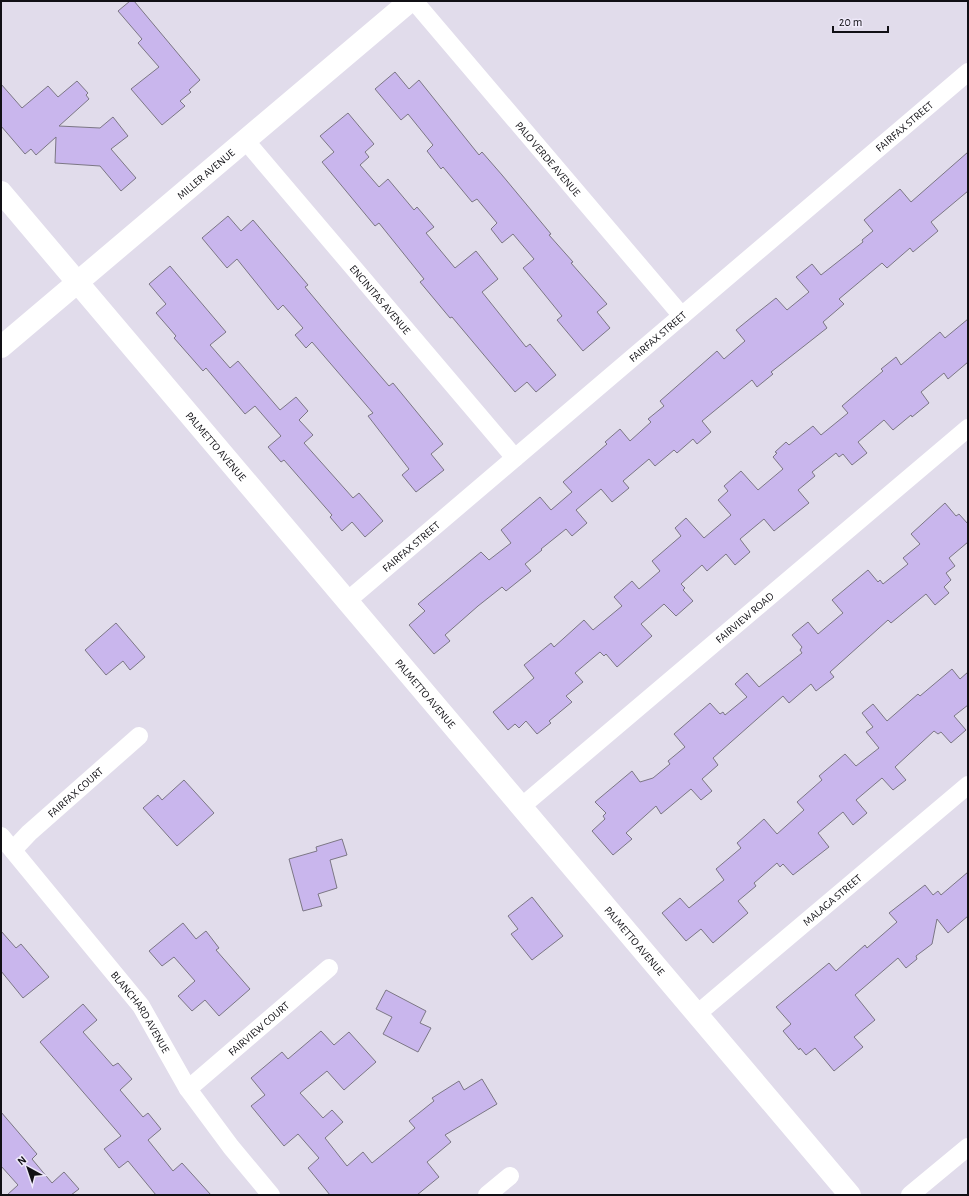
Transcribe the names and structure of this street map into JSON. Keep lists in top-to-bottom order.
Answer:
{
  "streets": {
    "street": [
      "FAIRFAX STREET",
      "PALO VERDE AVENUE",
      "MILLER AVENUE",
      "ENCINITAS AVENUE",
      "PALMETTO AVENUE",
      "FAIRVIEW ROAD",
      "FAIRFAX COURT",
      "MALAGA STREET",
      "BLANCHARD AVENUE",
      "FAIRVIEW COURT"
    ]
  },
  "crossings": [
    ["FAIRFAX STREET", "PALO VERDE AVENUE"],
    ["FAIRFAX STREET", "ENCINITAS AVENUE"],
    ["FAIRFAX STREET", "PALMETTO AVENUE"],
    ["MILLER AVENUE", "ENCINITAS AVENUE"],
    ["MILLER AVENUE", "PALMETTO AVENUE"],
    ["PALMETTO AVENUE", "FAIRVIEW ROAD"],
    ["PALMETTO AVENUE", "MALAGA STREET"],
    ["FAIRFAX COURT", "BLANCHARD AVENUE"],
    ["BLANCHARD AVENUE", "FAIRVIEW COURT"]
  ],
  "scale_bar": "20 m",
  "north": "top left"
}
